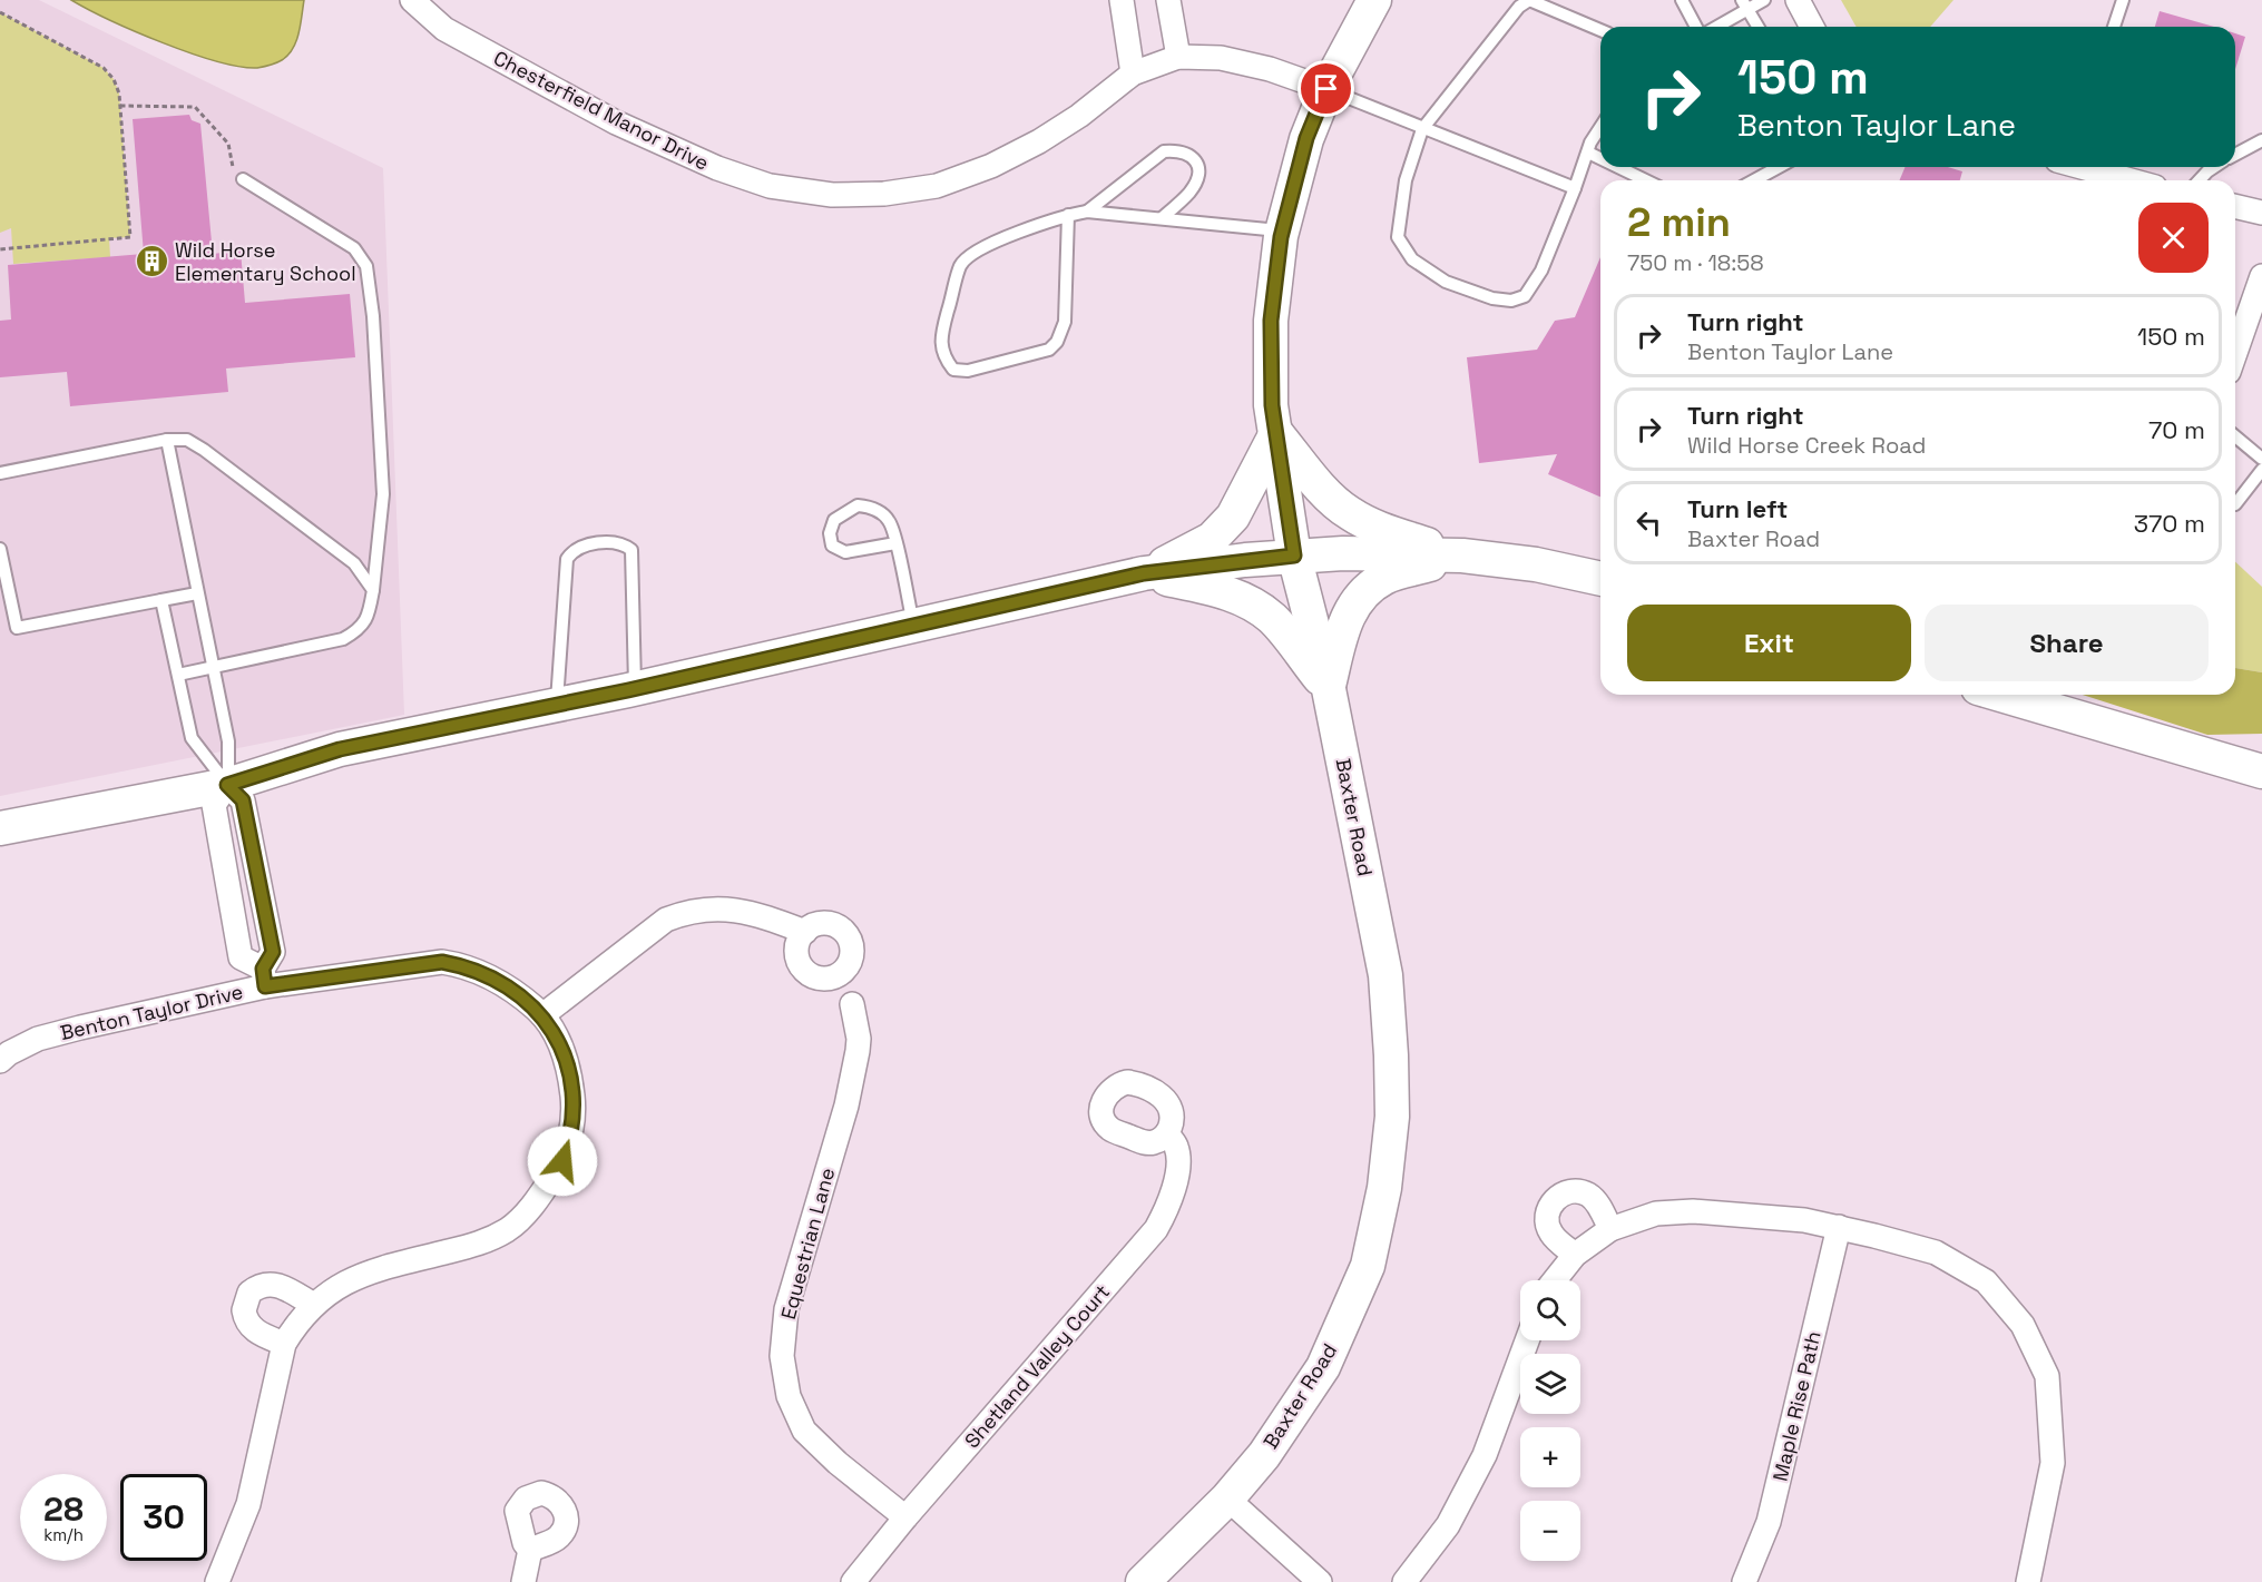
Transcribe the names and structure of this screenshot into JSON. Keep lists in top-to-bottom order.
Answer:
{
  "streets": {
    "main road": ["Baxter Road"],
    "street": [
      "Chesterfield Manor Drive",
      "Benton Taylor Drive",
      "Equestrian Lane",
      "Shetland Valley Court",
      "Maple Rise Path"
    ]
  },
  "crossings": [
    ["Chesterfield Manor Drive", "Baxter Road"],
    ["Equestrian Lane", "Shetland Valley Court"]
  ],
  "places": {
    "building": ["Wild Horse Elementary School"]
  },
  "page": {
    "turn": ["150 m", "Benton Taylor Lane"],
    "heading": ["2 min", "750 m · 18:58"],
    "list": [
      {
        "name": "Turn right",
        "note": "Benton Taylor Lane",
        "value": "150 m"
      },
      {
        "name": "Turn right",
        "note": "Wild Horse Creek Road",
        "value": "70 m"
      },
      {
        "name": "Turn left",
        "note": "Baxter Road",
        "value": "370 m"
      }
    ],
    "buttons": ["Exit", "Share"],
    "map_buttons": ["+", "−"],
    "speed": "28 km/h",
    "limit": "30"
  }
}
